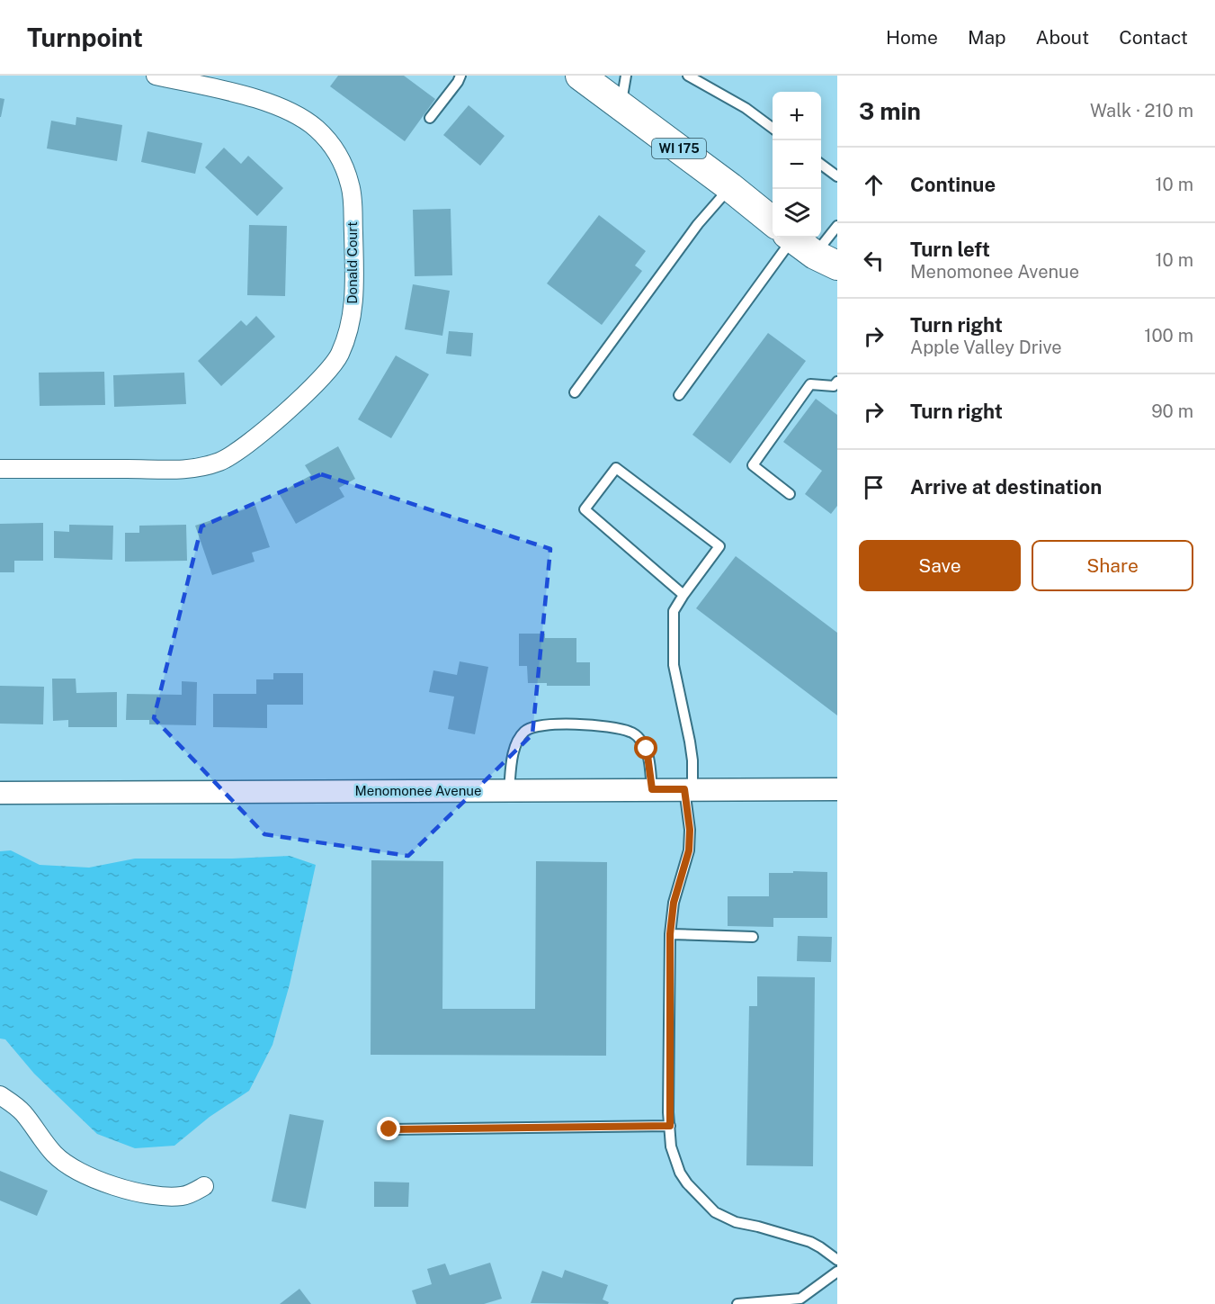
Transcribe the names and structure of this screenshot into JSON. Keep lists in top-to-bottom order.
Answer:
{
  "streets": {
    "main road": ["WI 175"],
    "street": ["Donald Court", "Menomonee Avenue"]
  },
  "page": {
    "header": "Turnpoint",
    "nav": [
      "Home",
      "Map",
      "About",
      "Contact"
    ],
    "heading": ["3 min", "Walk · 210 m"],
    "map_buttons": ["+", "−"],
    "list": [
      ["Continue", "10 m"],
      ["Turn left", "Menomonee Avenue", "10 m"],
      ["Turn right", "Apple Valley Drive", "100 m"],
      ["Turn right", "90 m"],
      "Arrive at destination"
    ],
    "buttons": ["Save", "Share"]
  }
}
